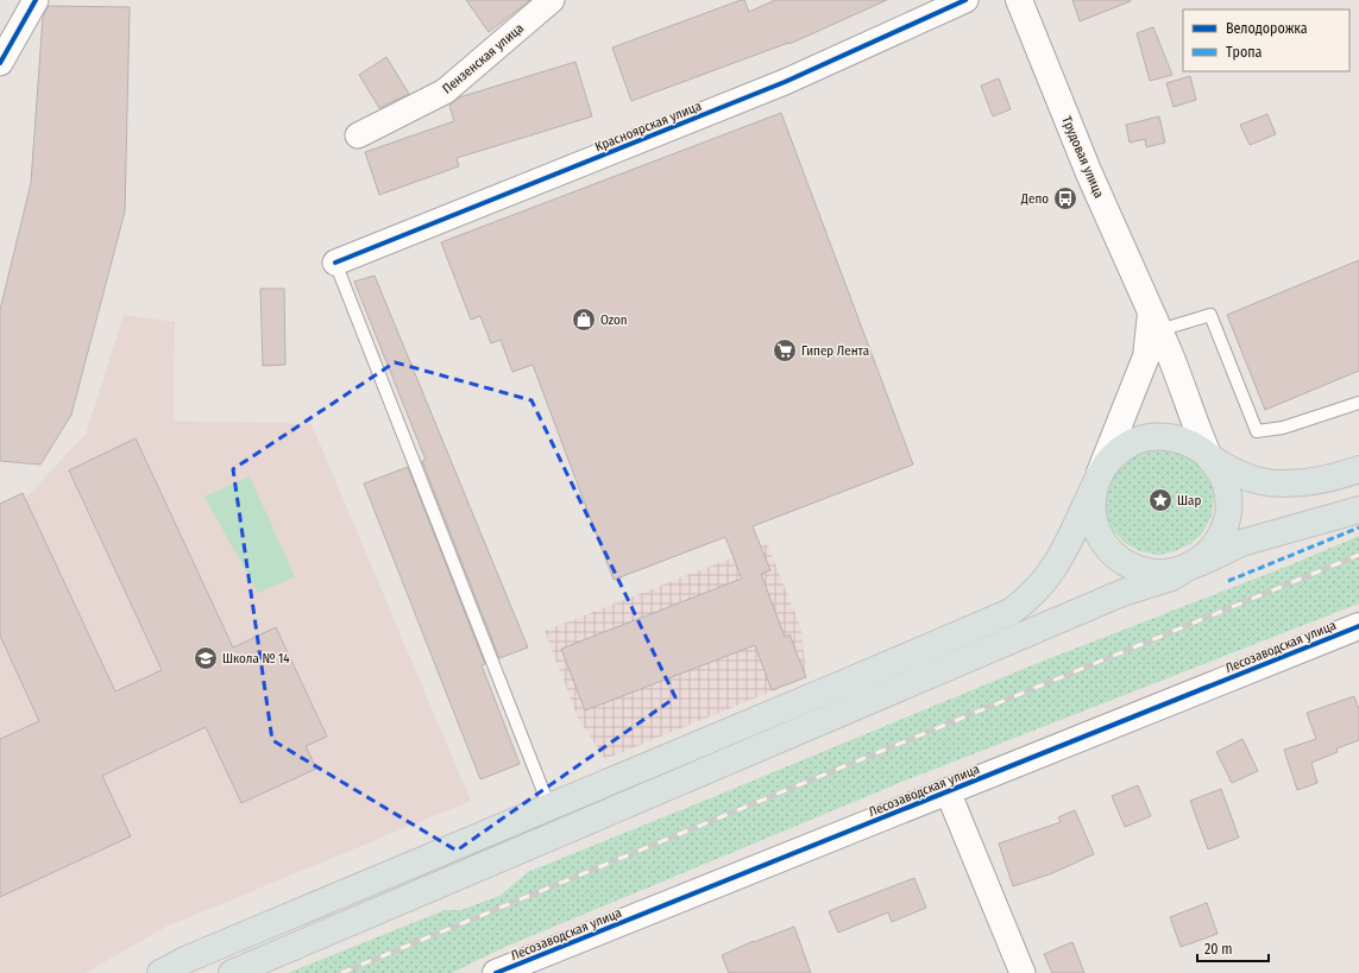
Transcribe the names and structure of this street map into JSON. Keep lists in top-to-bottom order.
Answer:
{
  "streets": {
    "street": [
      "Пензенская улица",
      "Красноярская улица",
      "Трудовая улица",
      "Лесозаводская улица"
    ]
  },
  "places": {
    "bus stop": ["Депо"],
    "shop": ["Ozon"],
    "supermarket": ["Гипер Лента"],
    "place": ["Шар"],
    "school or university": ["Школа № 14"]
  },
  "legend": ["Велодорожка", "Тропа"],
  "scale_bar": "20 m"
}
